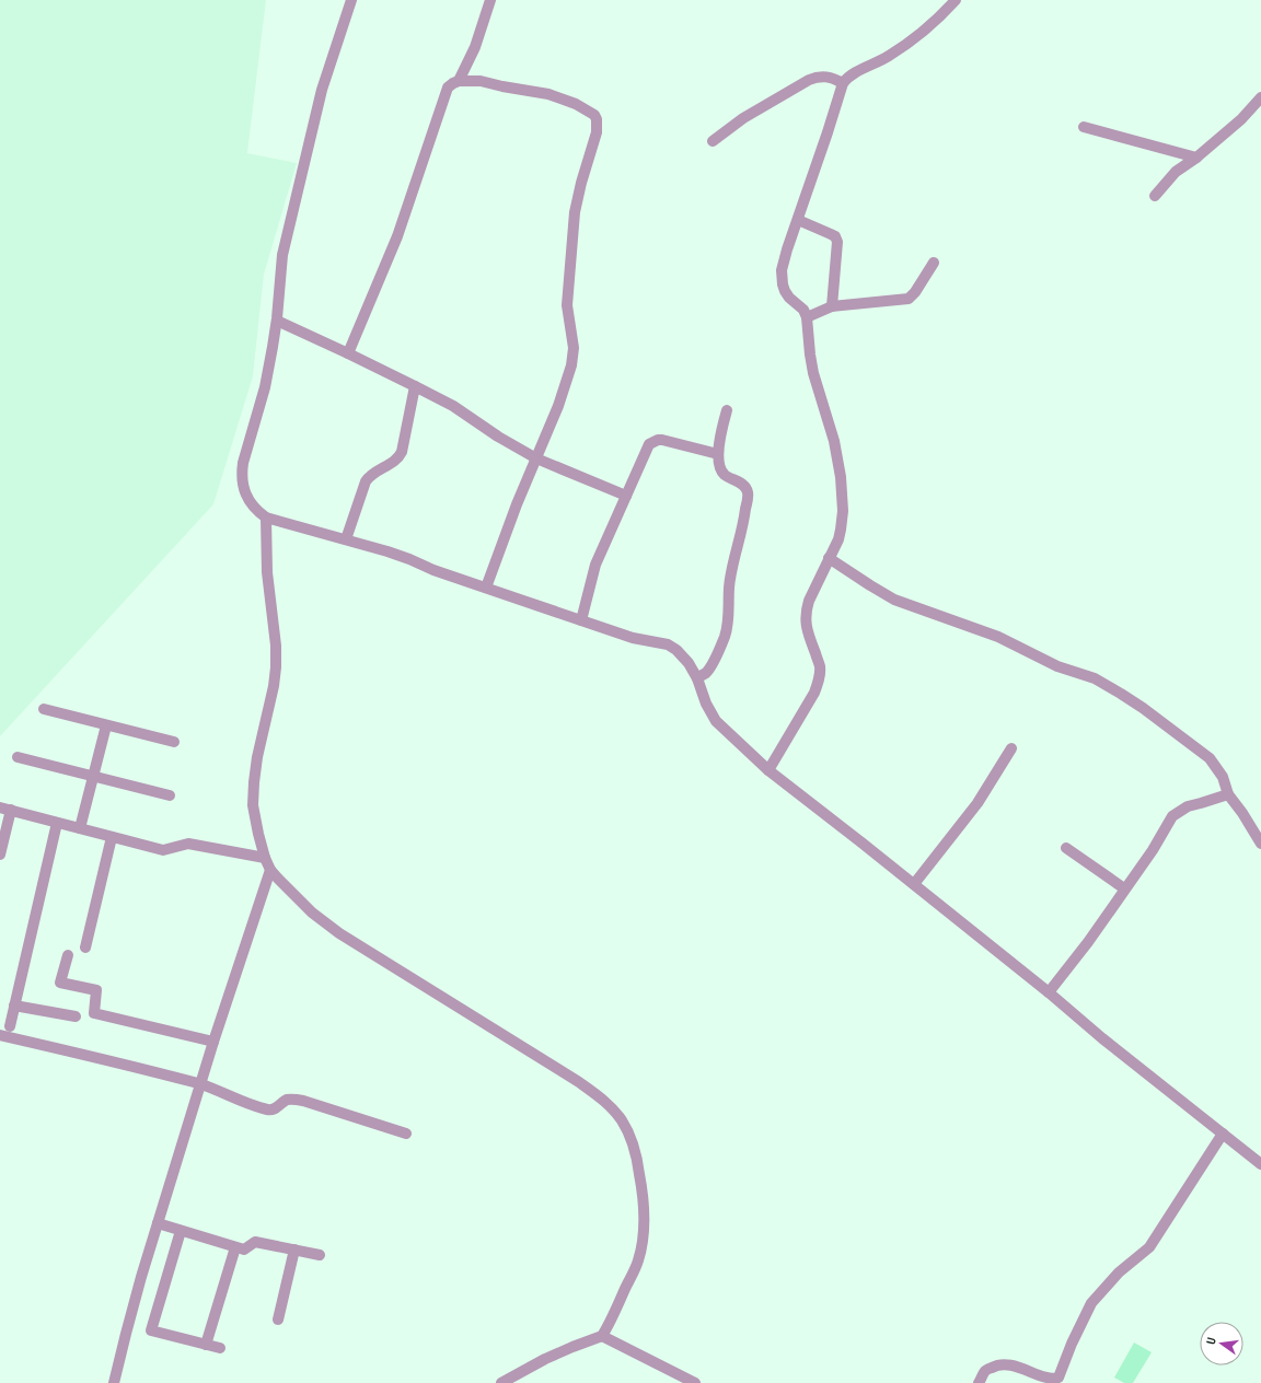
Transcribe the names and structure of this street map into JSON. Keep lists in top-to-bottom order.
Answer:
{
  "north": "left"
}
